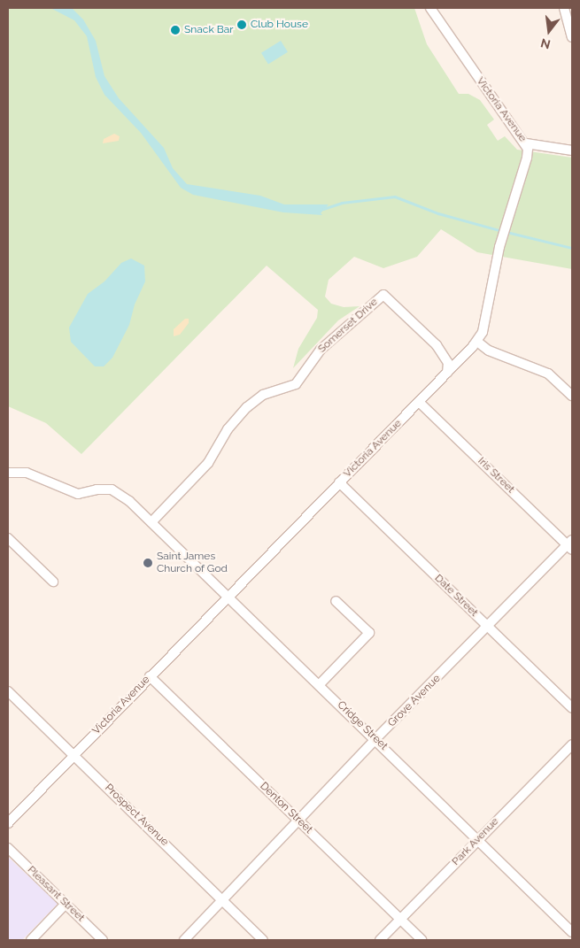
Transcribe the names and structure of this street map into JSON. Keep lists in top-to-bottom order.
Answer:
{
  "streets": {
    "street": [
      "Victoria Avenue",
      "Somerset Drive",
      "Iris Street",
      "Date Street",
      "Grove Avenue",
      "Cridge Street",
      "Denton Street",
      "Prospect Avenue",
      "Park Avenue",
      "Pleasant Street"
    ]
  },
  "crossings": [
    ["Victoria Avenue", "Somerset Drive"],
    ["Victoria Avenue", "Iris Street"],
    ["Victoria Avenue", "Date Street"],
    ["Victoria Avenue", "Cridge Street"],
    ["Victoria Avenue", "Denton Street"],
    ["Victoria Avenue", "Prospect Avenue"],
    ["Somerset Drive", "Cridge Street"],
    ["Iris Street", "Grove Avenue"],
    ["Date Street", "Grove Avenue"],
    ["Grove Avenue", "Cridge Street"],
    ["Grove Avenue", "Denton Street"],
    ["Grove Avenue", "Prospect Avenue"],
    ["Cridge Street", "Park Avenue"],
    ["Denton Street", "Park Avenue"]
  ],
  "places": ["Club House", "Snack Bar", "Saint James Church of God"],
  "north": "bottom"
}
